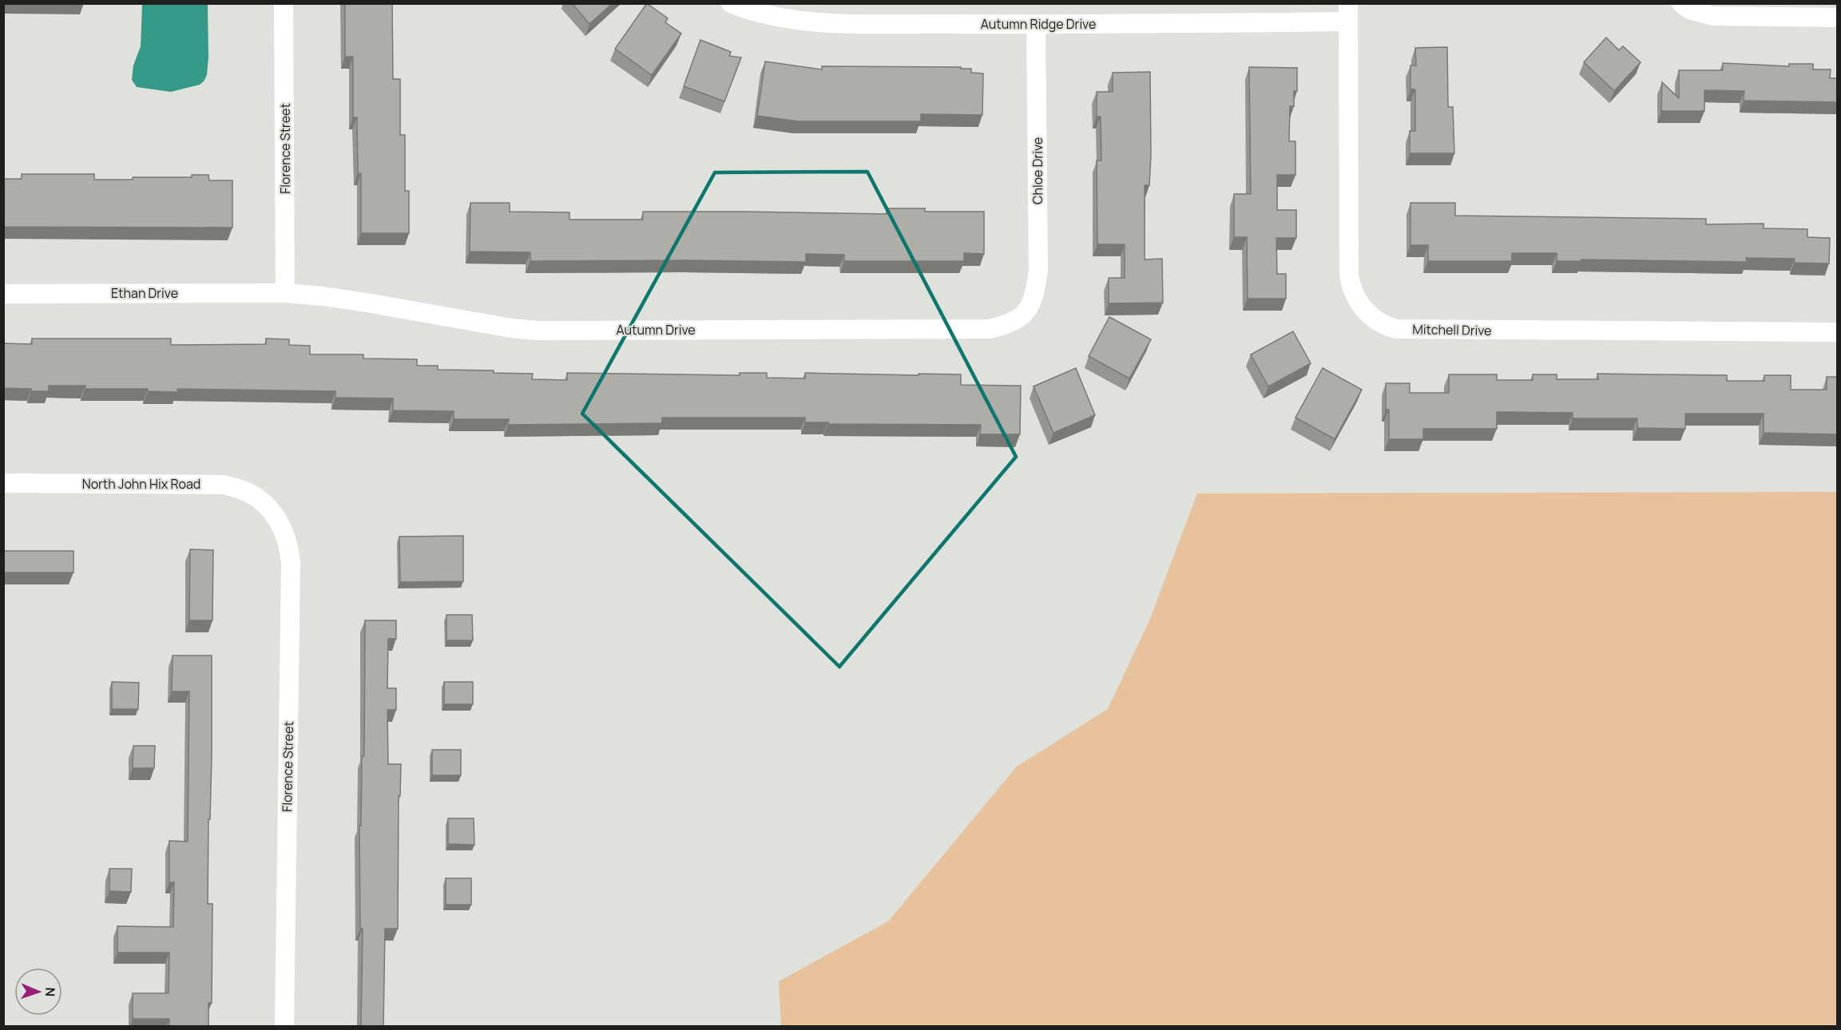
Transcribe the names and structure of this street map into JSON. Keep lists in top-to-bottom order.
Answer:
{
  "streets": {
    "street": [
      "Autumn Ridge Drive",
      "Florence Street",
      "Chloe Drive",
      "Ethan Drive",
      "Autumn Drive",
      "Mitchell Drive",
      "North John Hix Road"
    ]
  },
  "crossings": [
    ["Autumn Ridge Drive", "Chloe Drive"],
    ["Autumn Ridge Drive", "Mitchell Drive"],
    ["Florence Street", "Ethan Drive"],
    ["Florence Street", "Autumn Drive"],
    ["Florence Street", "North John Hix Road"],
    ["Chloe Drive", "Autumn Drive"],
    ["Ethan Drive", "Autumn Drive"]
  ],
  "north": "right"
}
